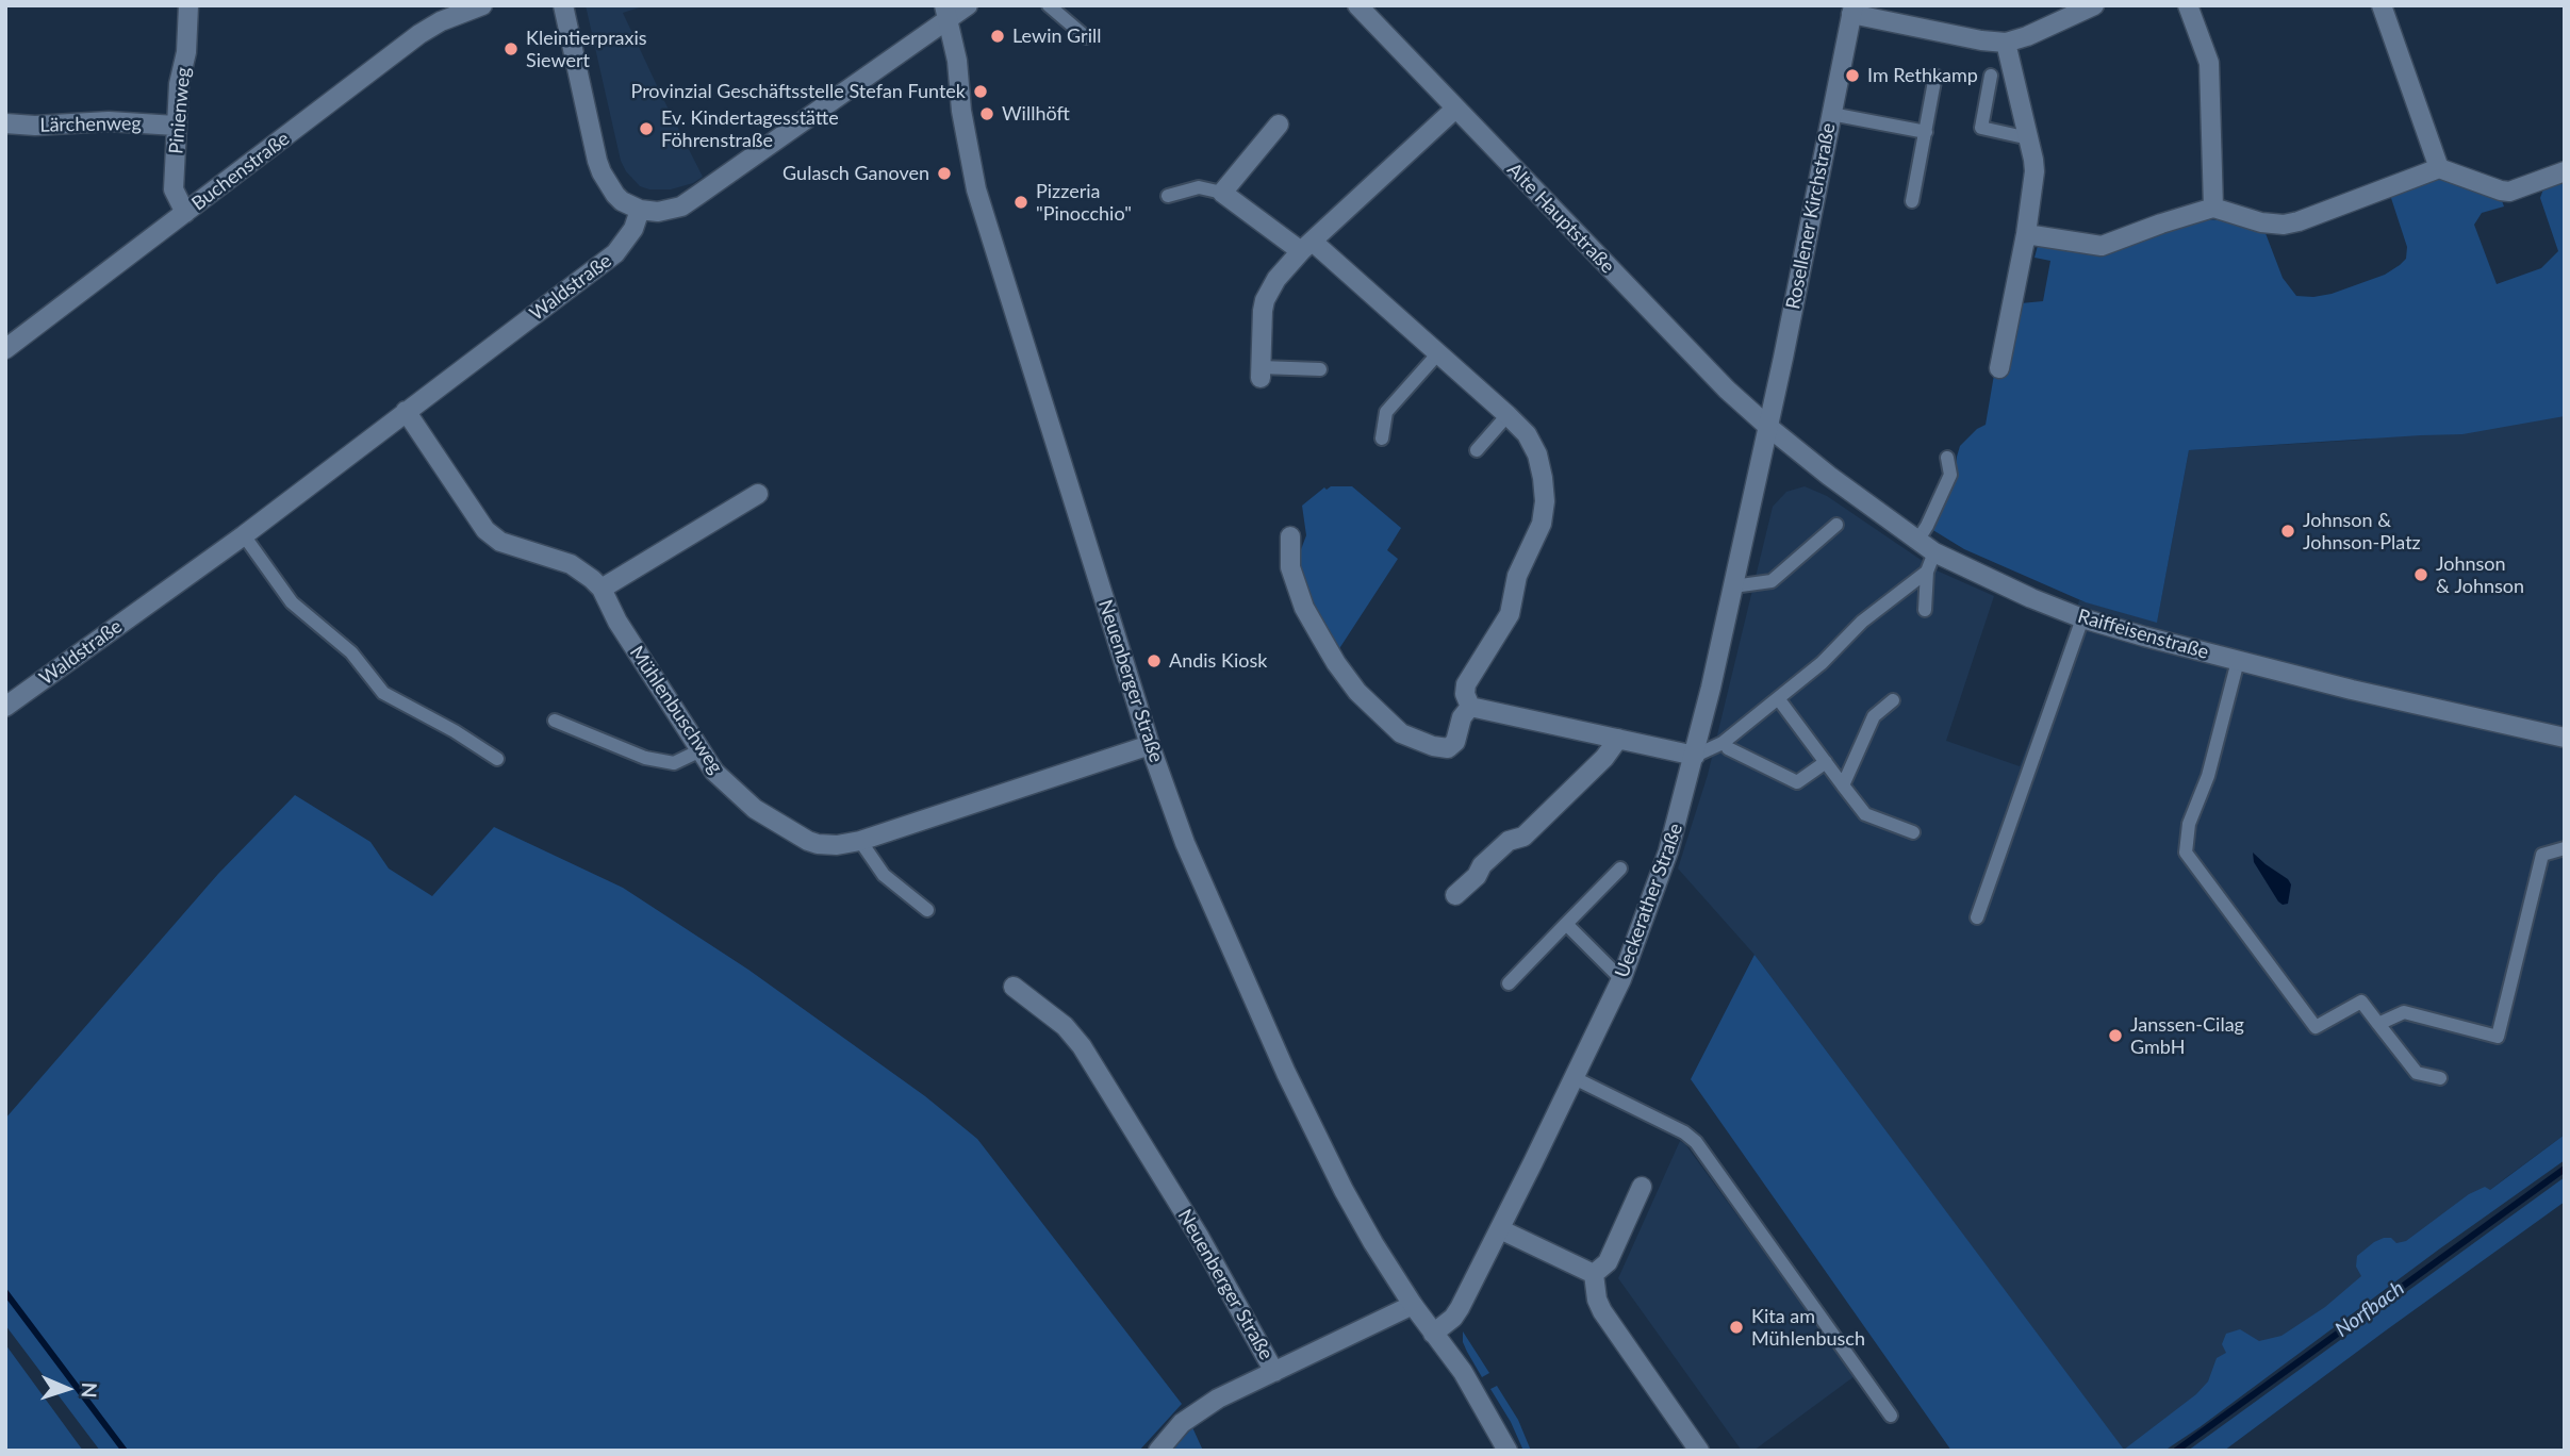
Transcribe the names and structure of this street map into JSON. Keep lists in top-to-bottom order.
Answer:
{
  "streets": {
    "street": [
      "Pinienweg",
      "Lärchenweg",
      "Buchenstraße",
      "Rosellener Kirchstraße",
      "Alte Hauptstraße",
      "Waldstraße",
      "Raiffeisenstraße",
      "Neuenberger Straße",
      "Mühlenbuschweg",
      "Ueckerather Straße"
    ]
  },
  "crossings": [
    ["Pinienweg", "Lärchenweg"],
    ["Pinienweg", "Buchenstraße"],
    ["Rosellener Kirchstraße", "Alte Hauptstraße"],
    ["Rosellener Kirchstraße", "Raiffeisenstraße"],
    ["Rosellener Kirchstraße", "Ueckerather Straße"],
    ["Alte Hauptstraße", "Raiffeisenstraße"],
    ["Alte Hauptstraße", "Ueckerather Straße"],
    ["Raiffeisenstraße", "Ueckerather Straße"],
    ["Neuenberger Straße", "Mühlenbuschweg"],
    ["Neuenberger Straße", "Ueckerather Straße"]
  ],
  "water": ["Norfbach"],
  "places": [
    "Lewin Grill",
    "Kleintierpraxis Siewert",
    "Im Rethkamp",
    "Provinzial Geschäftsstelle Stefan Funtek",
    "Willhöft",
    "Ev. Kindertagesstätte Föhrenstraße",
    "Gulasch Ganoven",
    "Pizzeria \"Pinocchio\"",
    "Johnson & Johnson-Platz",
    "Johnson & Johnson",
    "Andis Kiosk",
    "Janssen-Cilag GmbH",
    "Kita am Mühlenbusch"
  ],
  "north": "right"
}
